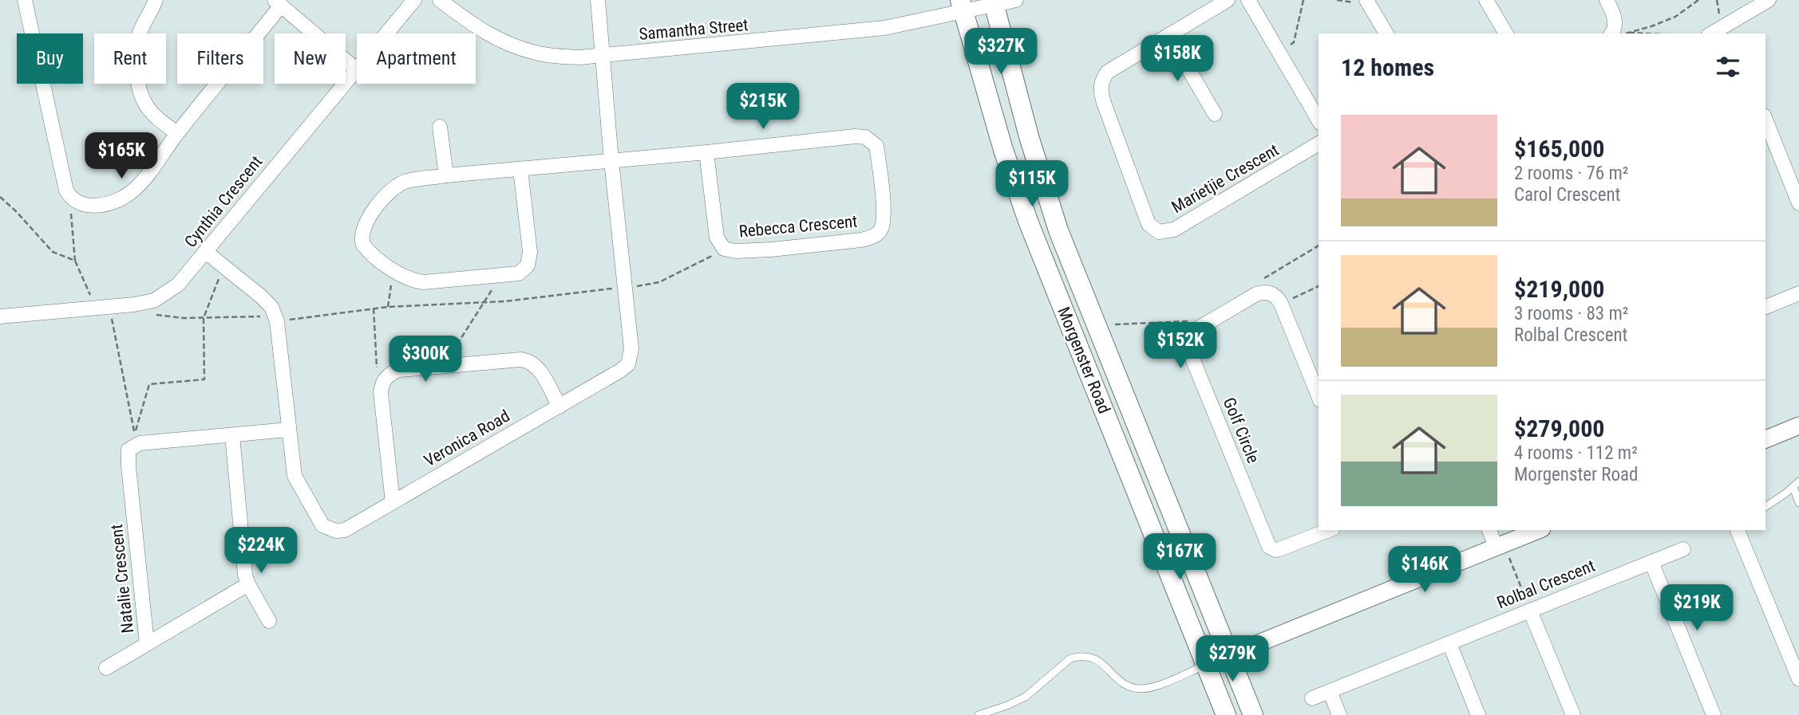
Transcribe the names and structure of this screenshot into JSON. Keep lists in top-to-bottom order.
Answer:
{
  "streets": {
    "main road": ["Morgenster Road"],
    "street": [
      "Samantha Street",
      "Marietjie Crescent",
      "Cynthia Crescent",
      "Rebecca Crescent",
      "Golf Circle",
      "Veronica Road",
      "Natalie Crescent",
      "Rolbal Crescent"
    ]
  },
  "crossings": [
    ["Samantha Street", "Morgenster Road"],
    ["Samantha Street", "Veronica Road"],
    ["Cynthia Crescent", "Veronica Road"],
    ["Rebecca Crescent", "Veronica Road"],
    ["Veronica Road", "Natalie Crescent"]
  ],
  "page": {
    "price": [
      "$327K",
      "$158K",
      "$215K",
      "$165K",
      "$115K",
      "$152K",
      "$300K",
      "$224K",
      "$167K",
      "$146K",
      "$219K",
      "$279K"
    ],
    "chip": [
      "Buy",
      "Rent",
      "Filters",
      "New",
      "Apartment"
    ],
    "heading": "12 homes",
    "list": [
      {
        "name": "$165,000",
        "note": "2 rooms · 76 m² · Carol Crescent"
      },
      {
        "name": "$219,000",
        "note": "3 rooms · 83 m² · Rolbal Crescent"
      },
      {
        "name": "$279,000",
        "note": "4 rooms · 112 m² · Morgenster Road"
      }
    ]
  }
}
